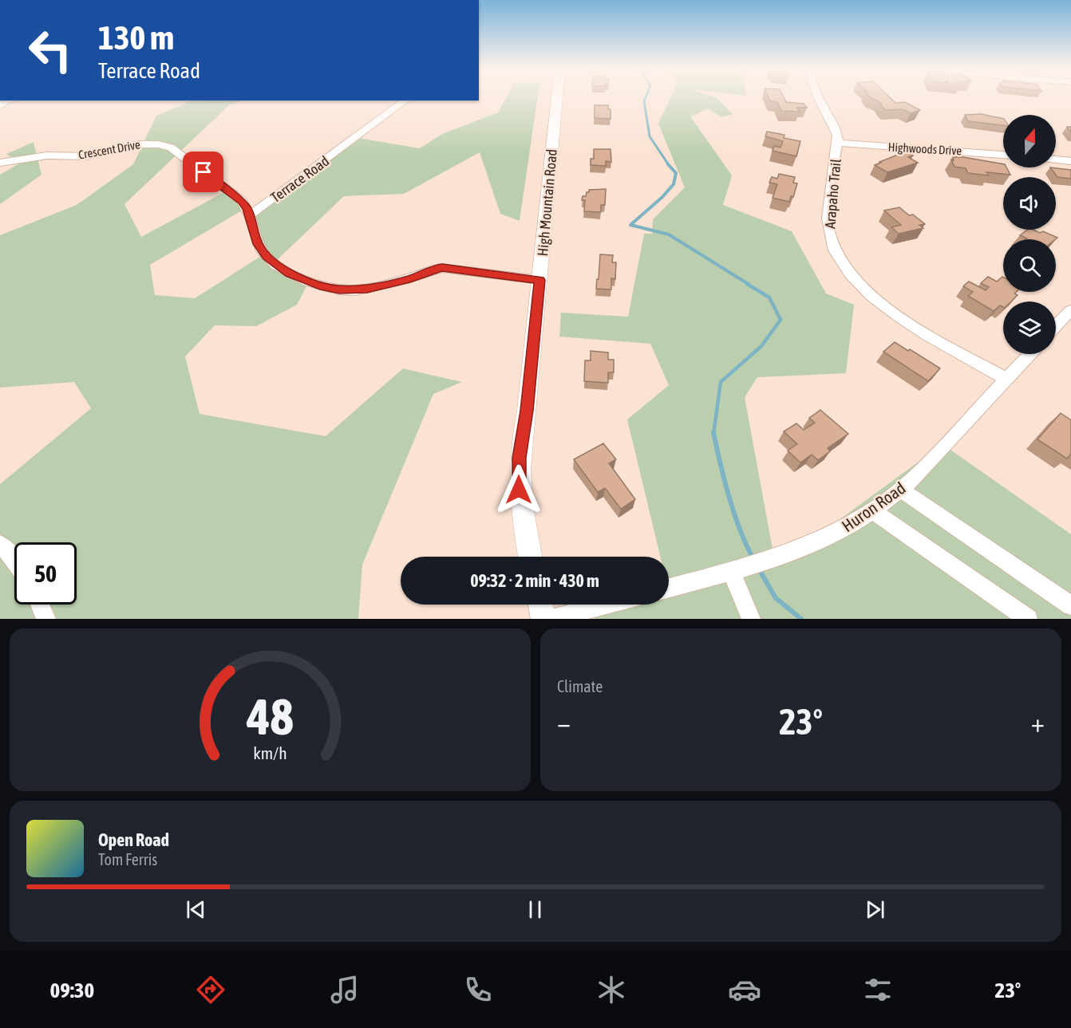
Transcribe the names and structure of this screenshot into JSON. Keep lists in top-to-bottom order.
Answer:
{
  "streets": {
    "main road": ["High Mountain Road"],
    "street": [
      "Highwoods Drive",
      "Crescent Drive",
      "Terrace Road",
      "Arapaho Trail",
      "Huron Road"
    ]
  },
  "crossings": [
    ["Highwoods Drive", "Arapaho Trail"],
    ["Crescent Drive", "Terrace Road"],
    ["Arapaho Trail", "Huron Road"]
  ],
  "north": "top",
  "page": {
    "turn": ["130 m", "Terrace Road"],
    "limit": "50",
    "trip": "09:32 · 2 min · 430 m",
    "tile": "Climate",
    "heat": ["−", "23°", "+"],
    "song": ["Open Road", "Tom Ferris"],
    "tabs": ["09:30", "23°"],
    "gauge": ["48", "km/h"]
  }
}
